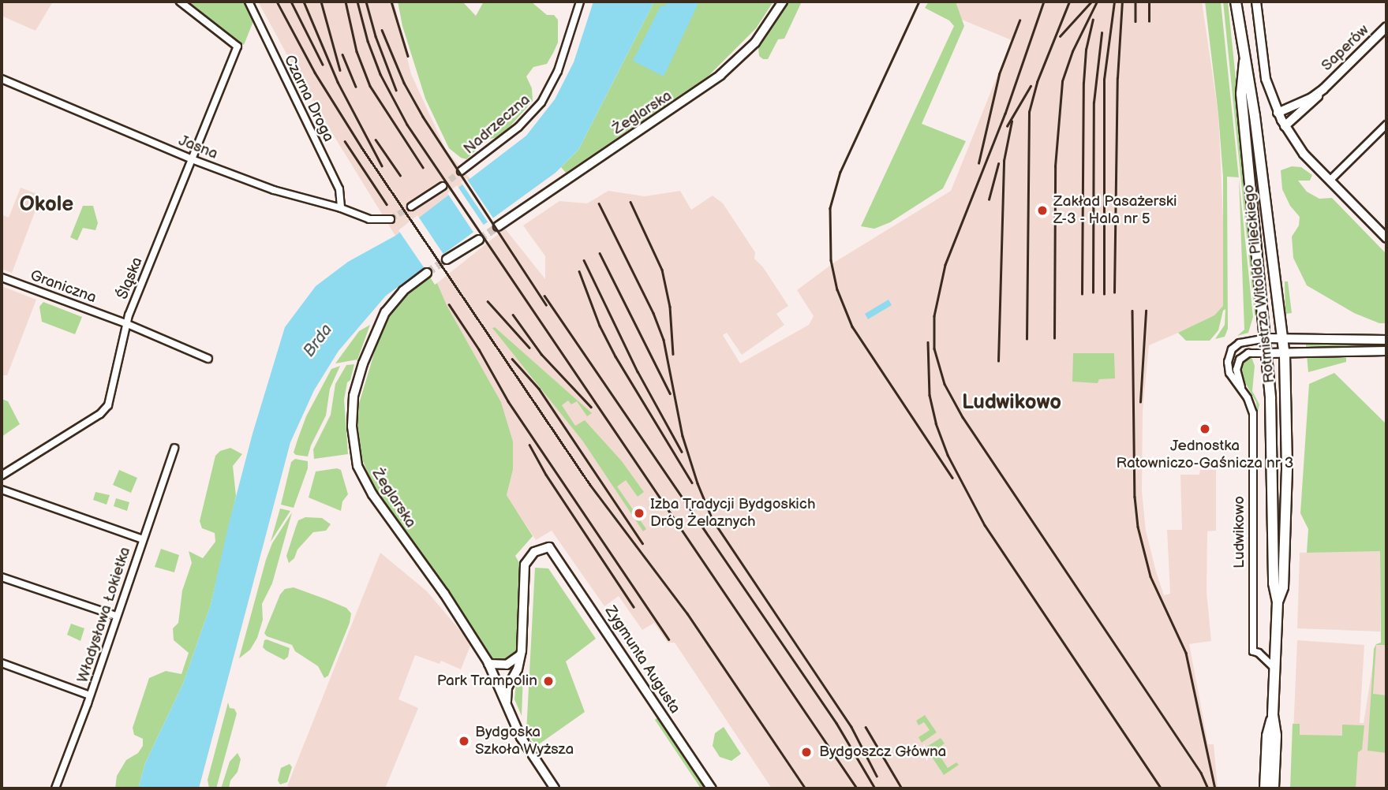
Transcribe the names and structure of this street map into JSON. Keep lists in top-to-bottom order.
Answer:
{
  "streets": {
    "main road": ["Rotmistrza Witolda Pileckiego"],
    "street": [
      "Saperów",
      "Czarna Droga",
      "Żeglarska",
      "Nadrzeczna",
      "Jasna",
      "Śląska",
      "Graniczna",
      "Ludwikowo",
      "Władysława Łokietka",
      "Zygmunta Augusta"
    ]
  },
  "crossings": [
    ["Czarna Droga", "Jasna"],
    ["Jasna", "Śląska"],
    ["Śląska", "Graniczna"],
    ["Rotmistrza Witolda Pileckiego", "Ludwikowo"]
  ],
  "districts": ["Okole", "Ludwikowo"],
  "water": ["Brda"],
  "places": [
    "Zakład Pasażerski Z-3 - Hala nr 5",
    "Jednostka Ratowniczo-Gaśnicza nr 3",
    "Izba Tradycji Bydgoskich Dróg Żelaznych",
    "Park Trampolin",
    "Bydgoska Szkoła Wyższa",
    "Bydgoszcz Główna"
  ]
}
